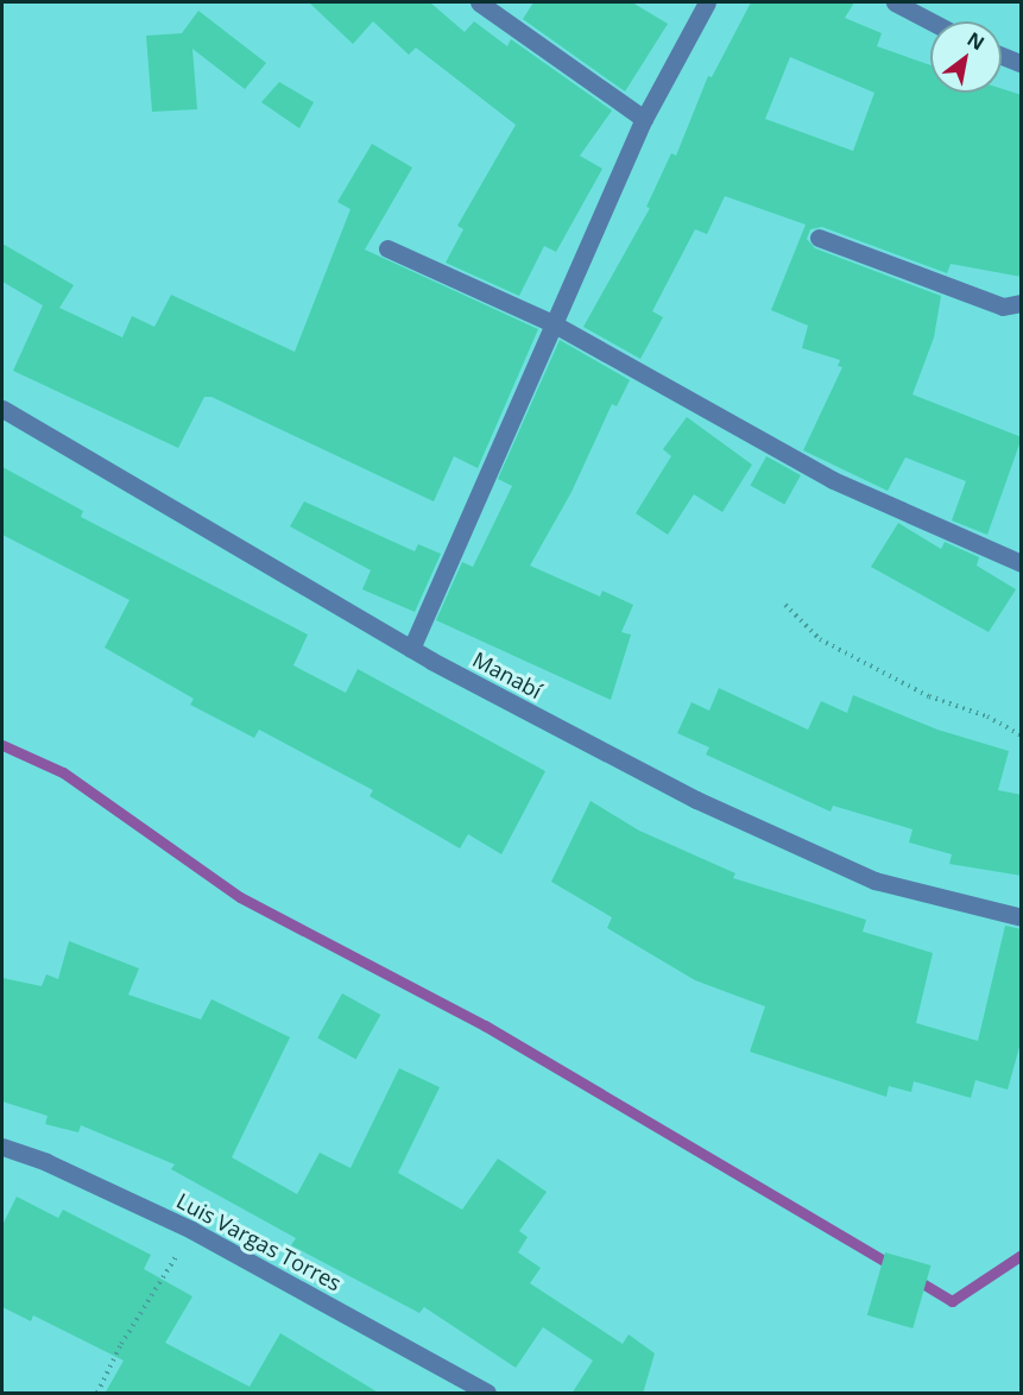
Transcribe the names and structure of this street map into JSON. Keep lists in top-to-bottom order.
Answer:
{
  "streets": {
    "street": ["Manabí", "Luis Vargas Torres"]
  },
  "north": "top right"
}
